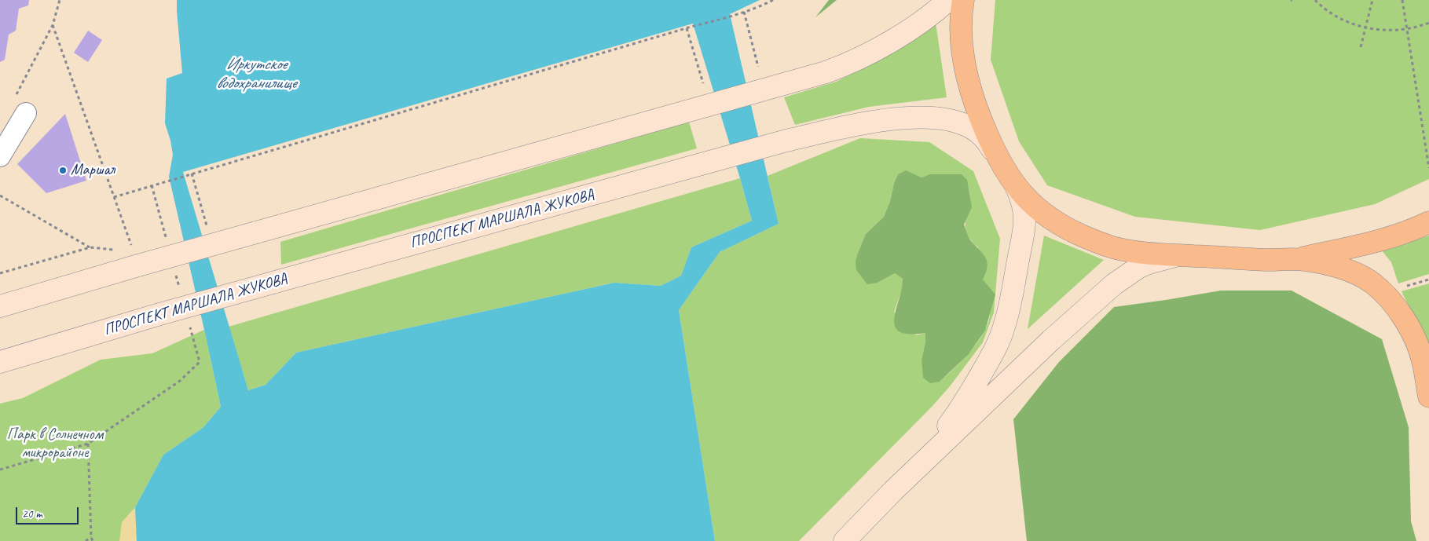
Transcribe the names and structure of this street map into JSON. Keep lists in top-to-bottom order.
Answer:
{
  "streets": {
    "main road": ["ПРОСПЕКТ МАРШАЛА ЖУКОВА"]
  },
  "water": ["Иркутское водохранилище"],
  "parks": ["Парк в Солнечном микрорайоне"],
  "places": ["Маршал"],
  "scale_bar": "20 m"
}
